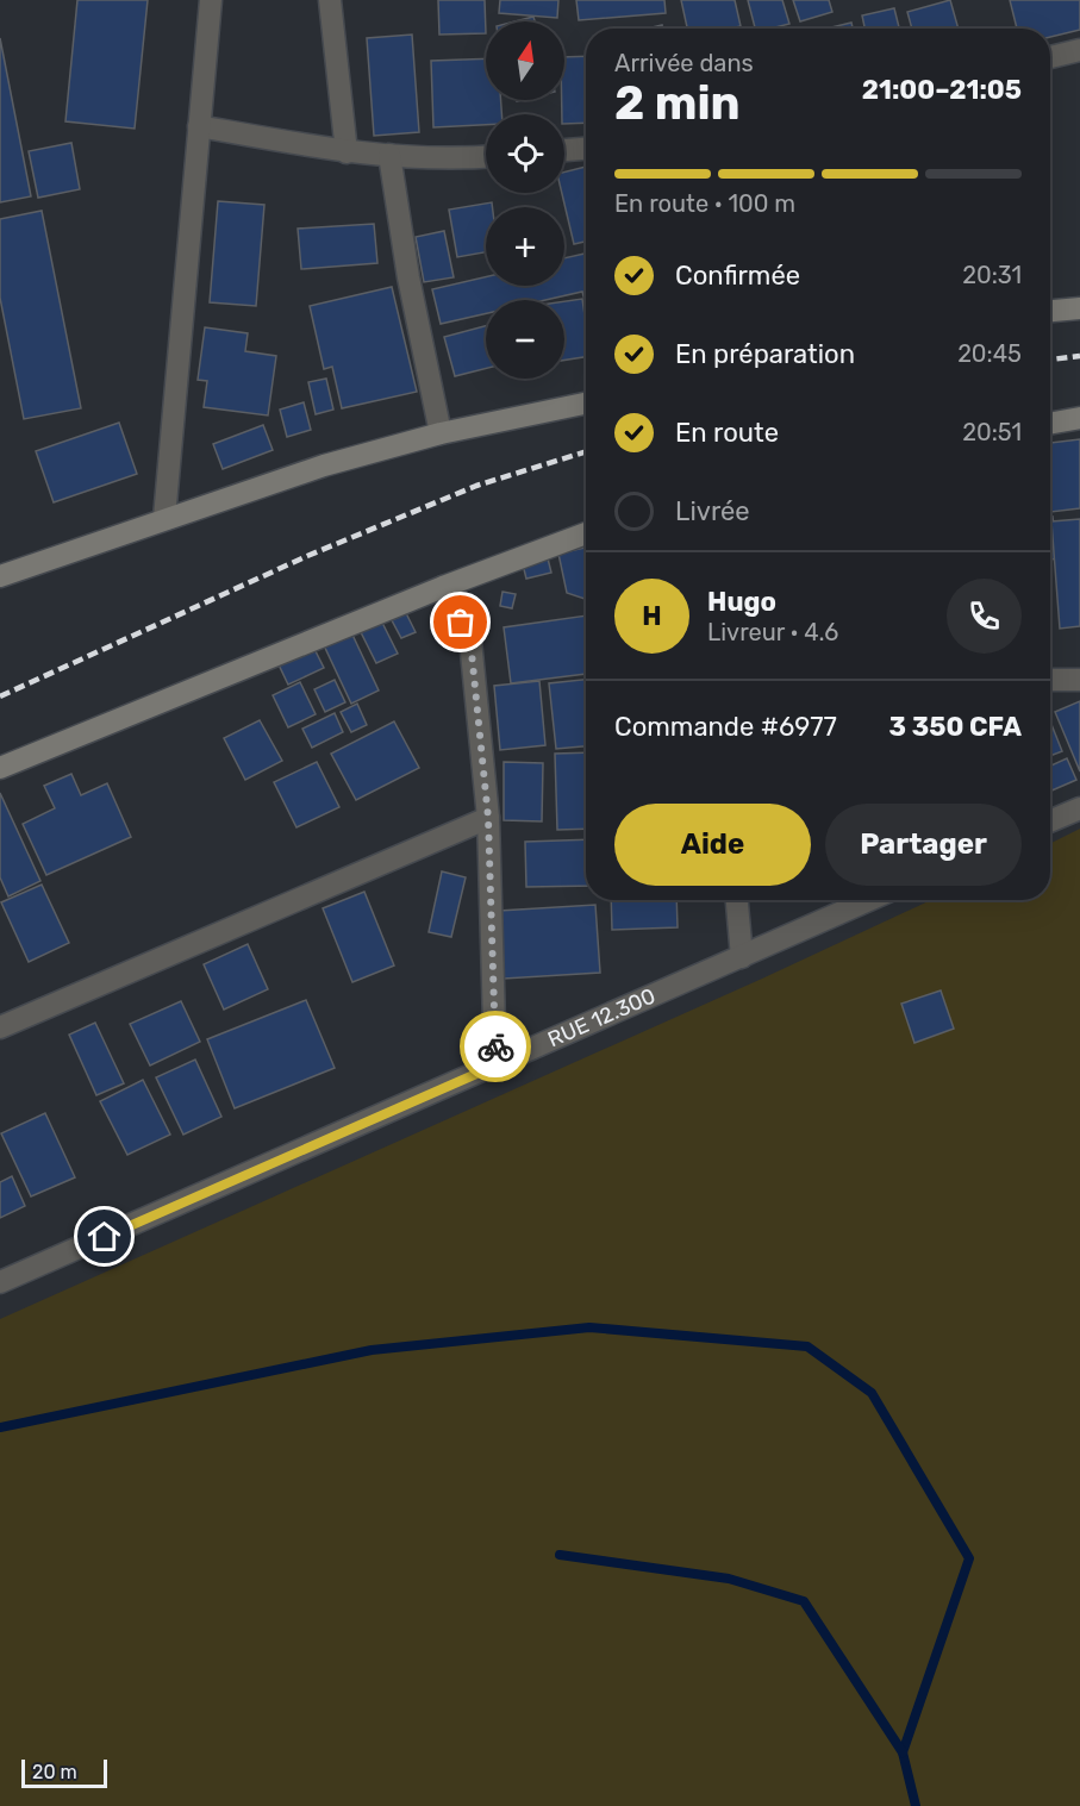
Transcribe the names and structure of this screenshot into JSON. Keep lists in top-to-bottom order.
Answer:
{
  "streets": {
    "street": ["RUE 12.300"]
  },
  "scale_bar": "20 m",
  "north": "top",
  "page": {
    "map_buttons": ["+", "−"],
    "heading": ["2 min", "Arrivée dans", "21:00–21:05"],
    "panel": [
      "Hugo",
      "Livreur · 4.6",
      "Commande #6977",
      "3 350 CFA"
    ],
    "bar": "En route · 100 m",
    "list": [
      ["Confirmée", "20:31"],
      ["En préparation", "20:45"],
      ["En route", "20:51"],
      "Livrée"
    ],
    "round": "H",
    "buttons": ["Aide", "Partager"],
    "scale": "20 m"
  }
}
